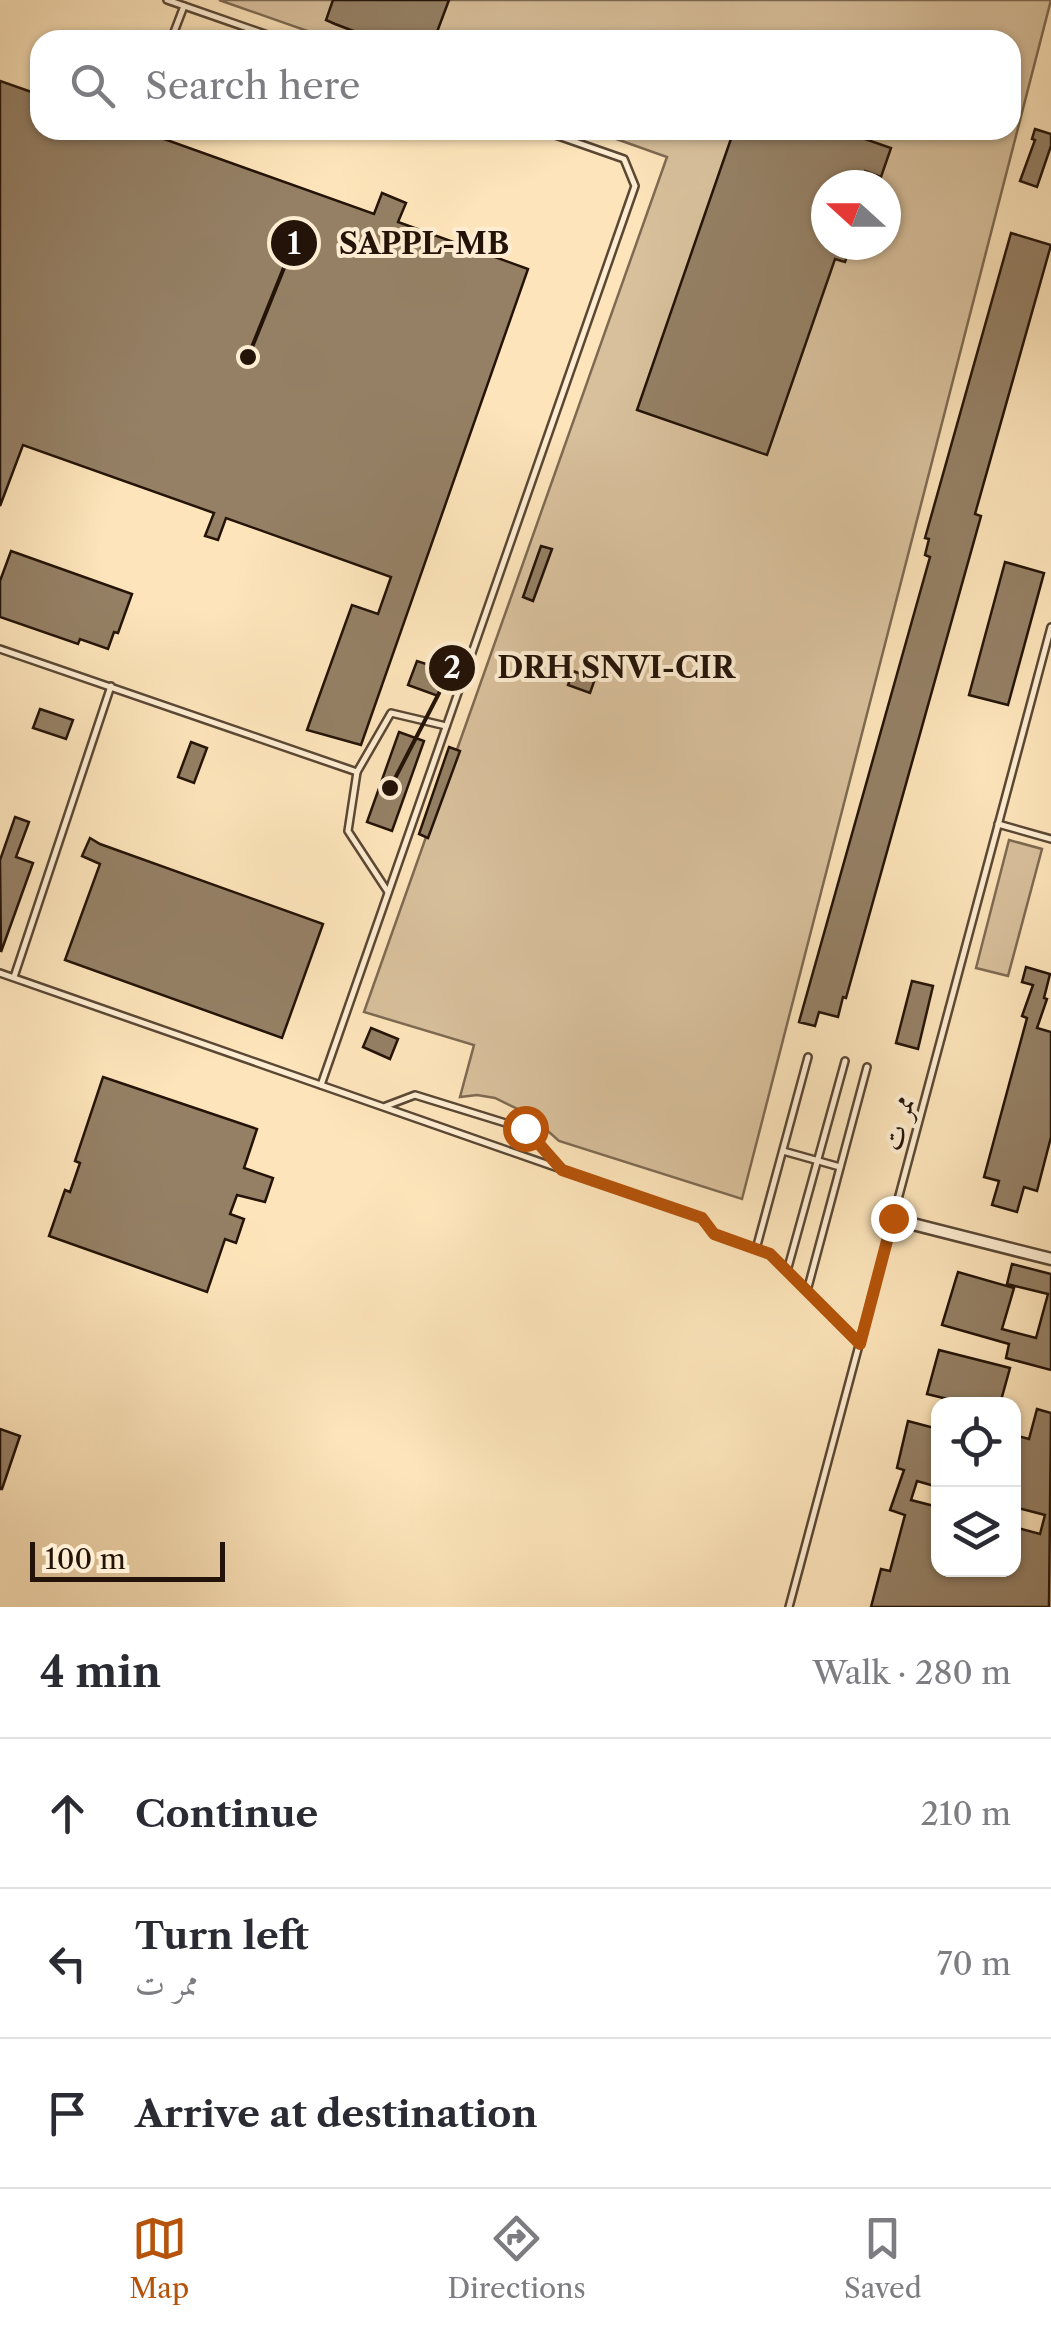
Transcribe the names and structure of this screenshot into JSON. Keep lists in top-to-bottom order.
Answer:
{
  "streets": {
    "lane": ["ممر ت"]
  },
  "places": ["SAPPL-MB", "DRH SNVI-CIR"],
  "scale_bar": "100 m",
  "north": "left",
  "page": {
    "search": "Search here",
    "scale": "100 m",
    "heading": ["4 min", "Walk · 280 m"],
    "list": [
      ["Continue", "210 m"],
      ["Turn left", "ممر ت", "70 m"],
      "Arrive at destination"
    ],
    "nav": ["Map", "Directions", "Saved"]
  }
}
